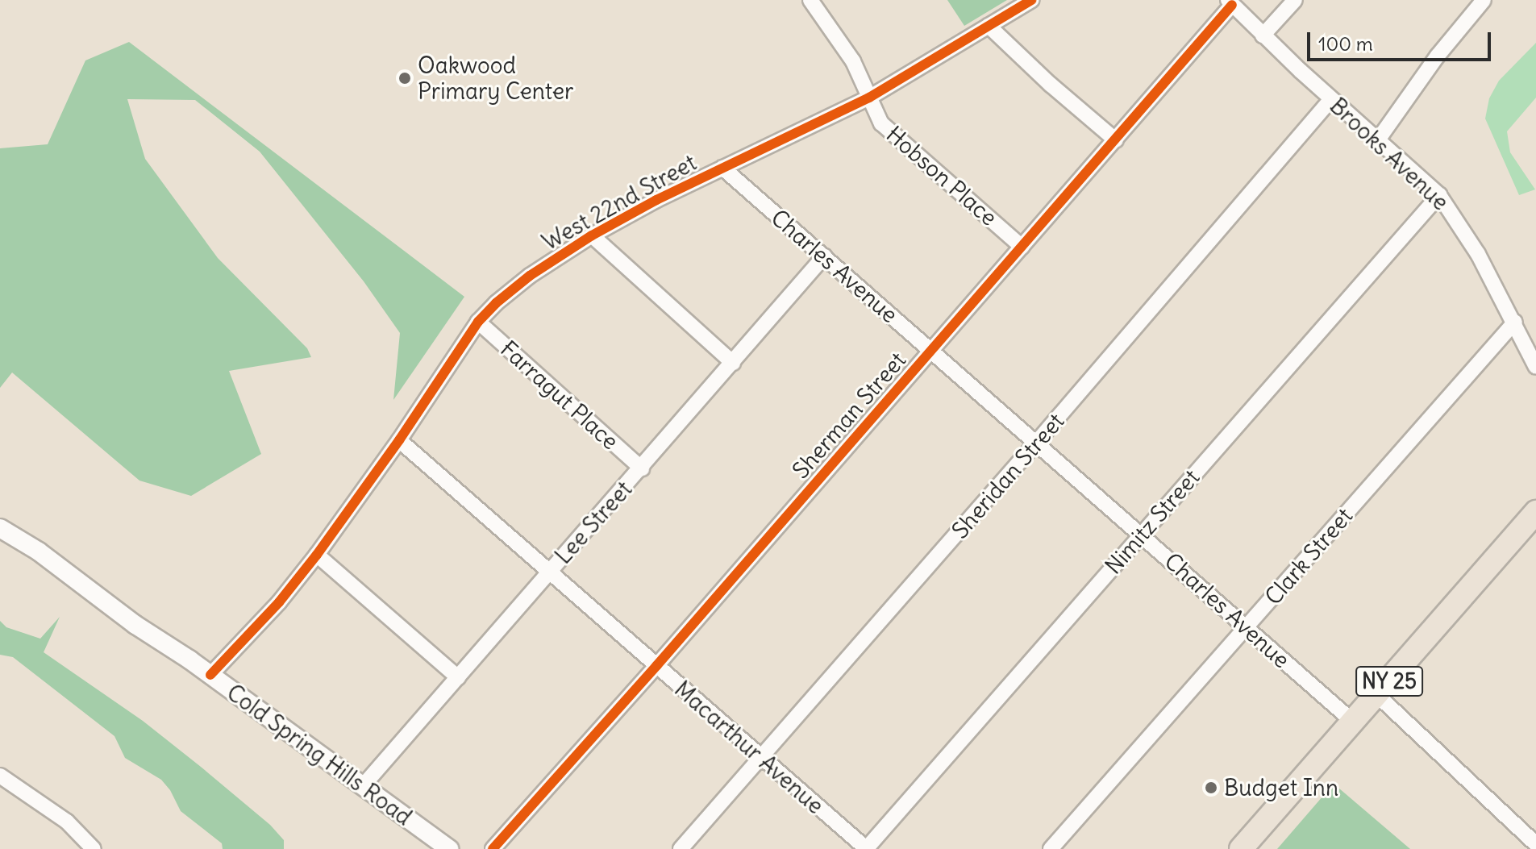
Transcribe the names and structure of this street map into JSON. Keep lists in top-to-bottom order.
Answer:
{
  "streets": {
    "main road": ["NY 25"],
    "street": [
      "Brooks Avenue",
      "Hobson Place",
      "West 22nd Street",
      "Charles Avenue",
      "Farragut Place",
      "Sherman Street",
      "Sheridan Street",
      "Nimitz Street",
      "Lee Street",
      "Clark Street",
      "Macarthur Avenue",
      "Cold Spring Hills Road"
    ]
  },
  "crossings": [
    ["Brooks Avenue", "Sherman Street"],
    ["Brooks Avenue", "Sheridan Street"],
    ["Brooks Avenue", "Nimitz Street"],
    ["Brooks Avenue", "Clark Street"],
    ["Hobson Place", "West 22nd Street"],
    ["Hobson Place", "Sherman Street"],
    ["West 22nd Street", "Charles Avenue"],
    ["West 22nd Street", "Farragut Place"],
    ["West 22nd Street", "Macarthur Avenue"],
    ["West 22nd Street", "Cold Spring Hills Road"],
    ["Charles Avenue", "Sherman Street"],
    ["Charles Avenue", "Sheridan Street"],
    ["Charles Avenue", "Nimitz Street"],
    ["Charles Avenue", "Lee Street"],
    ["Charles Avenue", "Clark Street"],
    ["Charles Avenue", "NY 25"],
    ["Farragut Place", "Lee Street"],
    ["Sherman Street", "Macarthur Avenue"],
    ["Sheridan Street", "Macarthur Avenue"],
    ["Nimitz Street", "Macarthur Avenue"],
    ["Lee Street", "Macarthur Avenue"],
    ["Lee Street", "Cold Spring Hills Road"]
  ],
  "places": ["Oakwood Primary Center", "Budget Inn"],
  "scale_bar": "100 m"
}
